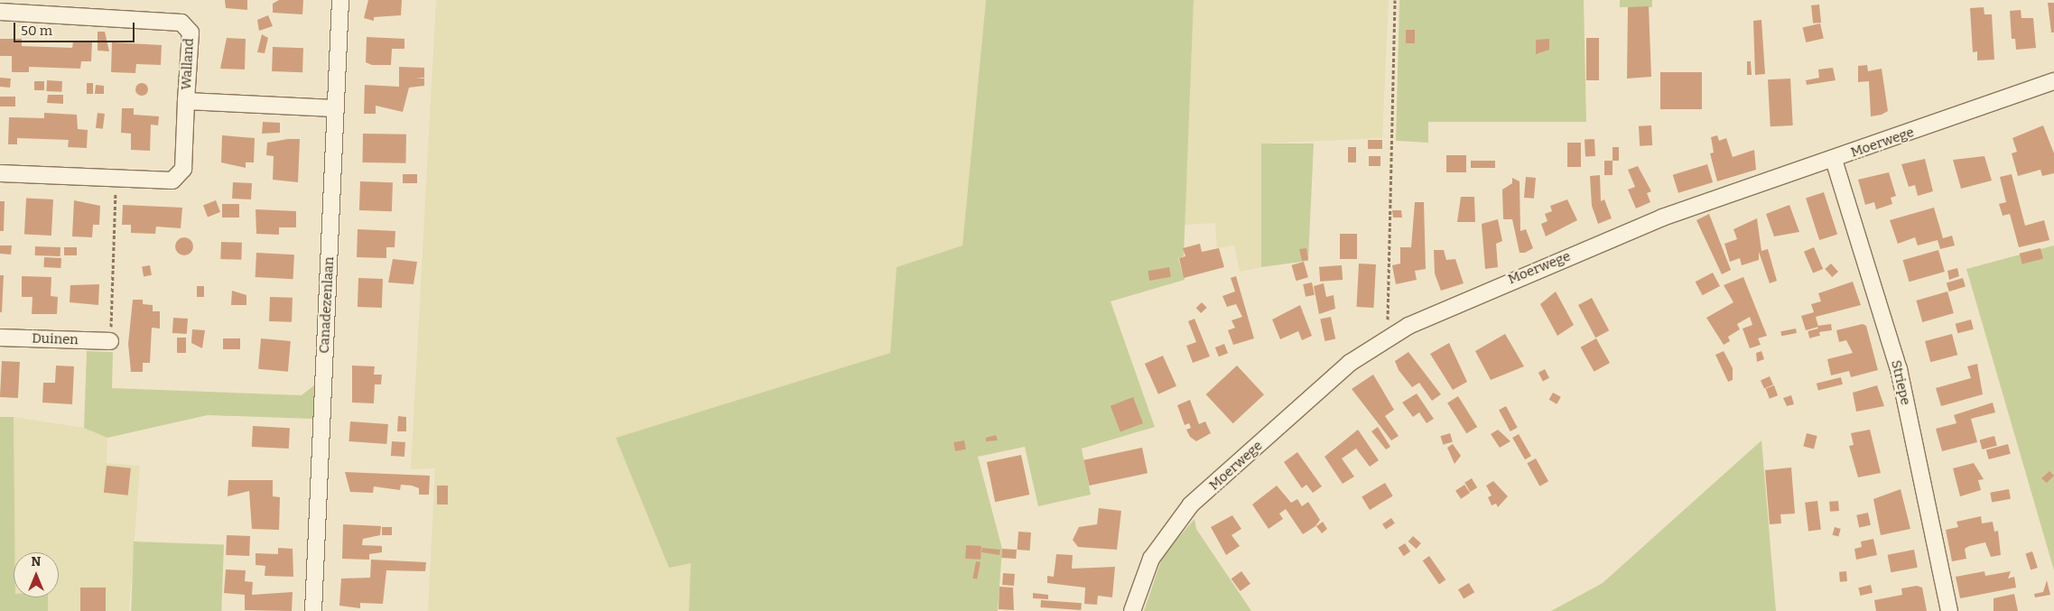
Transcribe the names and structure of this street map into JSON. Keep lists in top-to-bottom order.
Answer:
{
  "streets": {
    "street": [
      "Walland",
      "Moerwege",
      "Canadezenlaan",
      "Duinen",
      "Striepe"
    ]
  },
  "crossings": [
    ["Walland", "Canadezenlaan"],
    ["Moerwege", "Striepe"]
  ],
  "scale_bar": "50 m",
  "north": "top"
}
